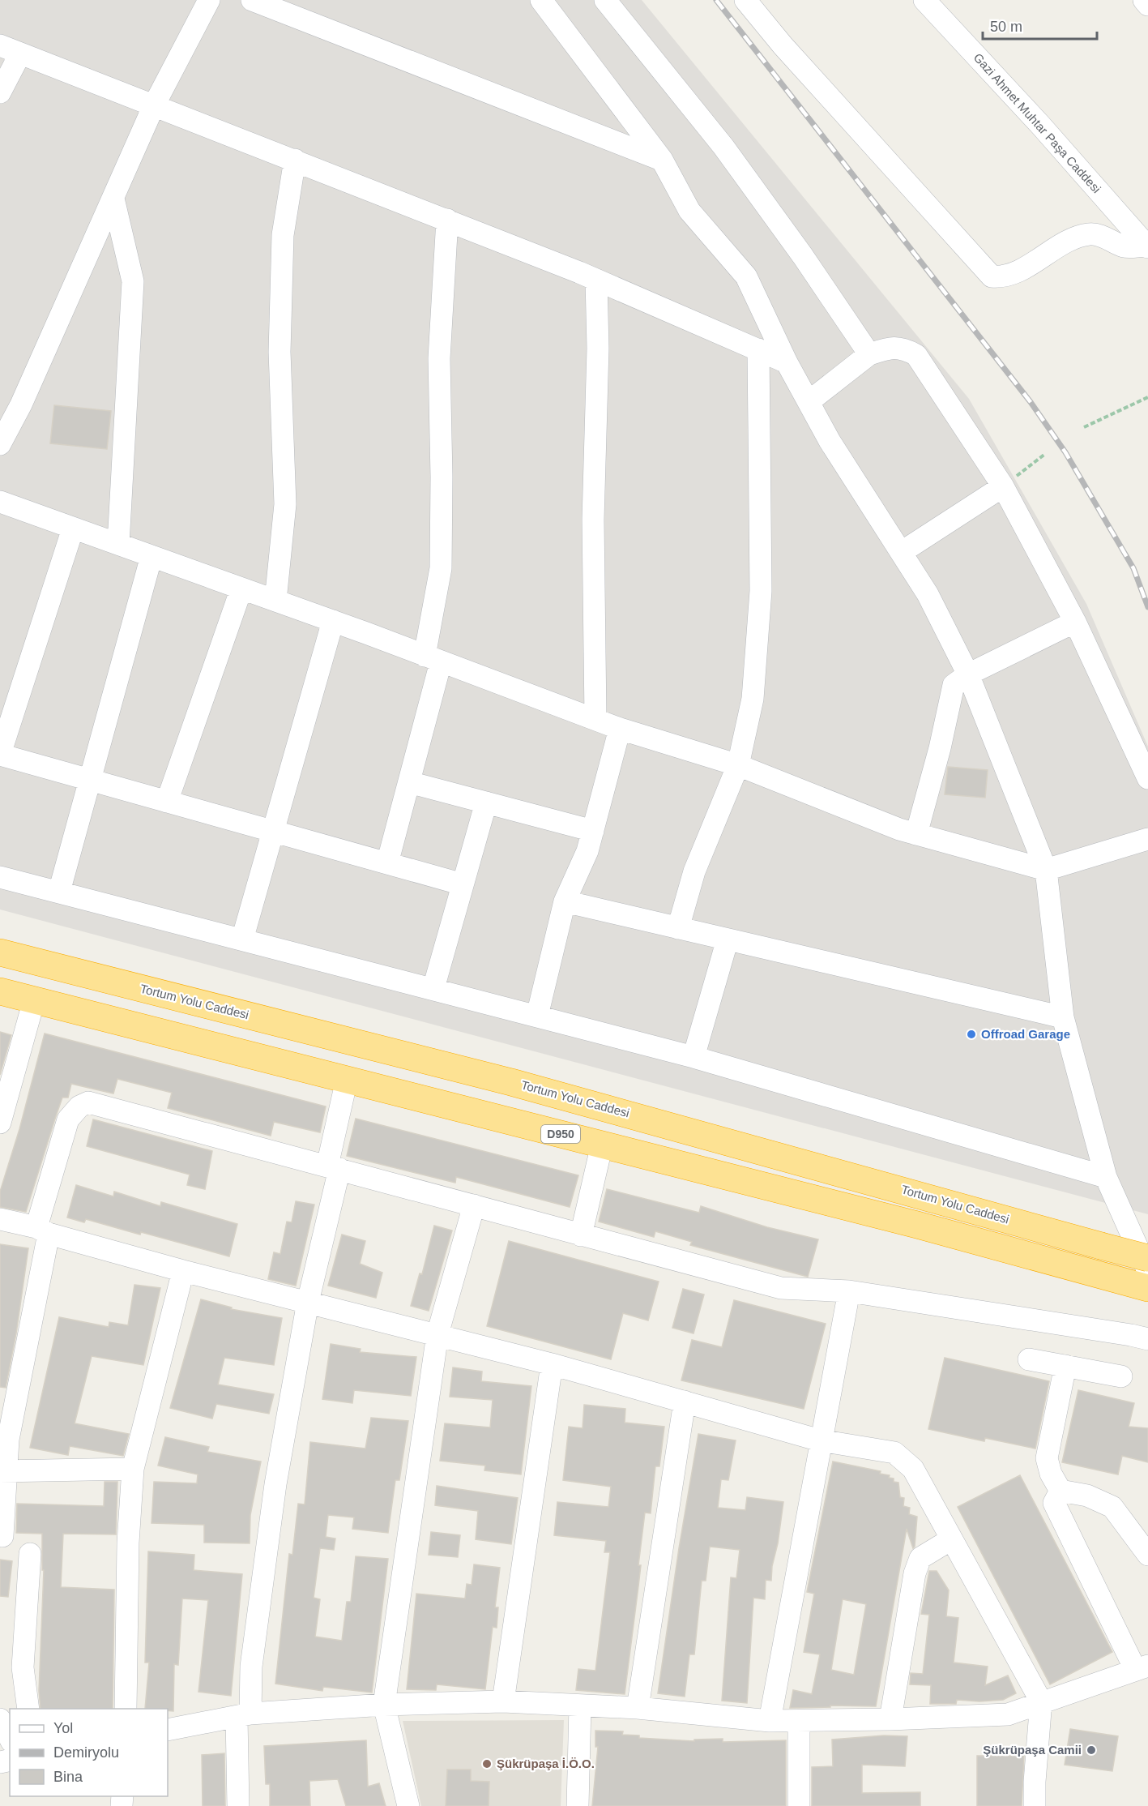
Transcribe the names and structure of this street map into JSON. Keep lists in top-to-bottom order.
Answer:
{
  "streets": {
    "highway": ["Tortum Yolu Caddesi", "D950"],
    "street": ["Gazi Ahmet Muhtar Paşa Caddesi"]
  },
  "places": ["Offroad Garage", "Şükrüpaşa Camii", "Şükrüpaşa İ.Ö.O."],
  "legend": ["Yol", "Demiryolu", "Bina"],
  "scale_bar": "50 m"
}
